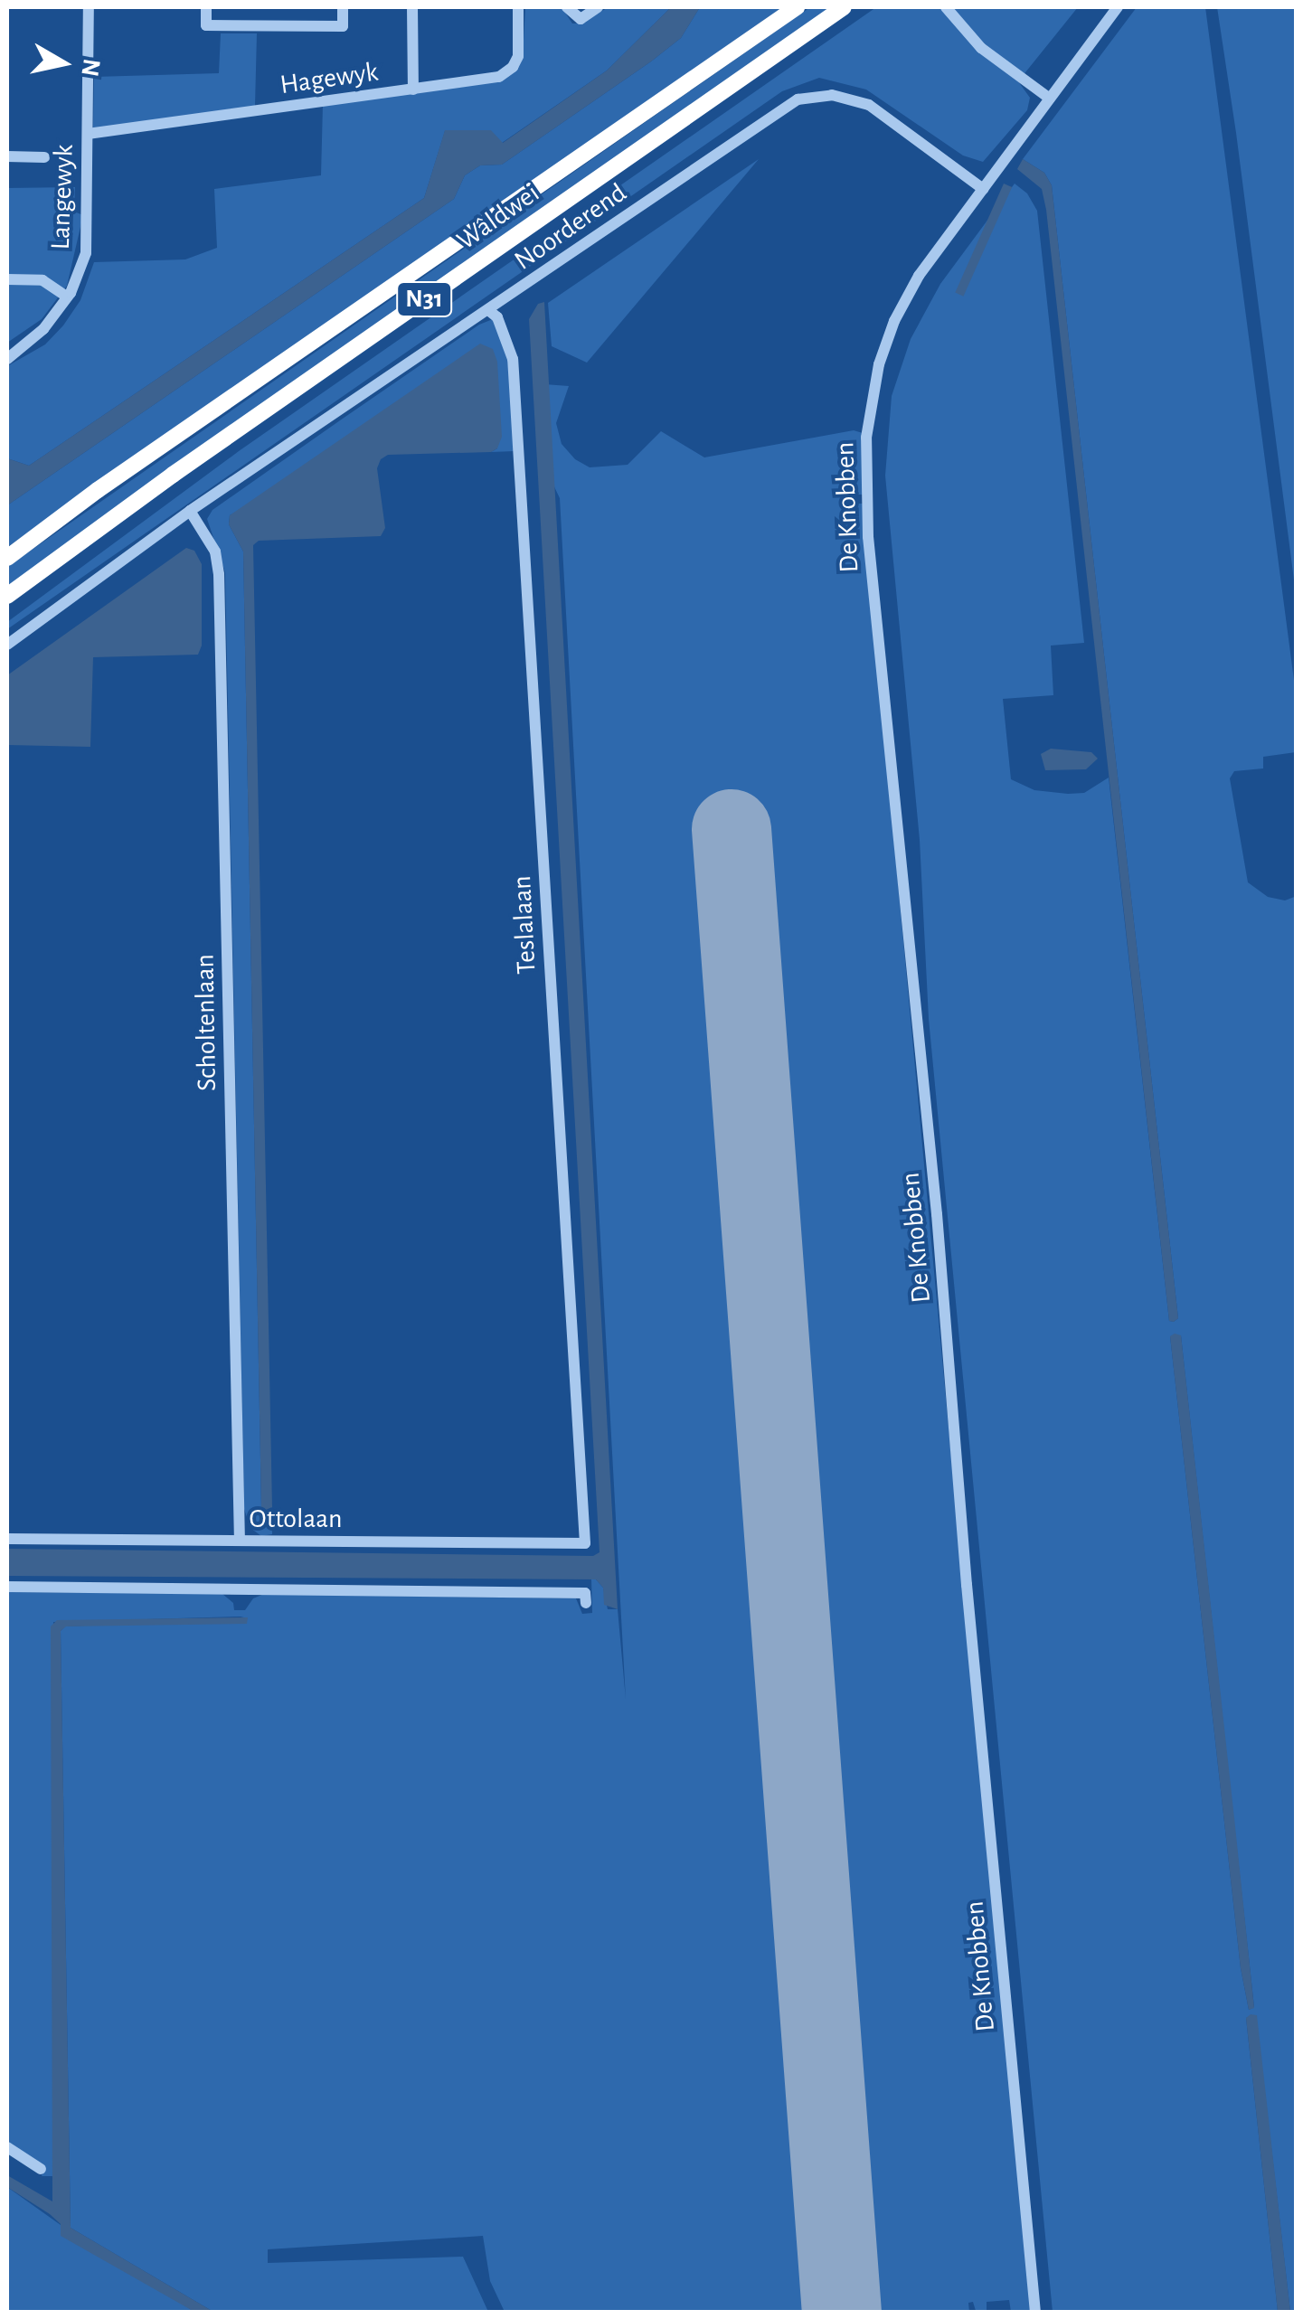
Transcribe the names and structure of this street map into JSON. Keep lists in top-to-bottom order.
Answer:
{
  "streets": {
    "highway": ["Wâldwei", "N31"],
    "street": [
      "Hagewyk",
      "Langewyk",
      "Noorderend",
      "De Knobben",
      "Teslalaan",
      "Scholtenlaan",
      "Ottolaan"
    ]
  },
  "crossings": [
    ["Hagewyk", "Langewyk"],
    ["Noorderend", "De Knobben"],
    ["Noorderend", "Teslalaan"],
    ["Noorderend", "Scholtenlaan"],
    ["Teslalaan", "Ottolaan"],
    ["Scholtenlaan", "Ottolaan"]
  ],
  "north": "right"
}
